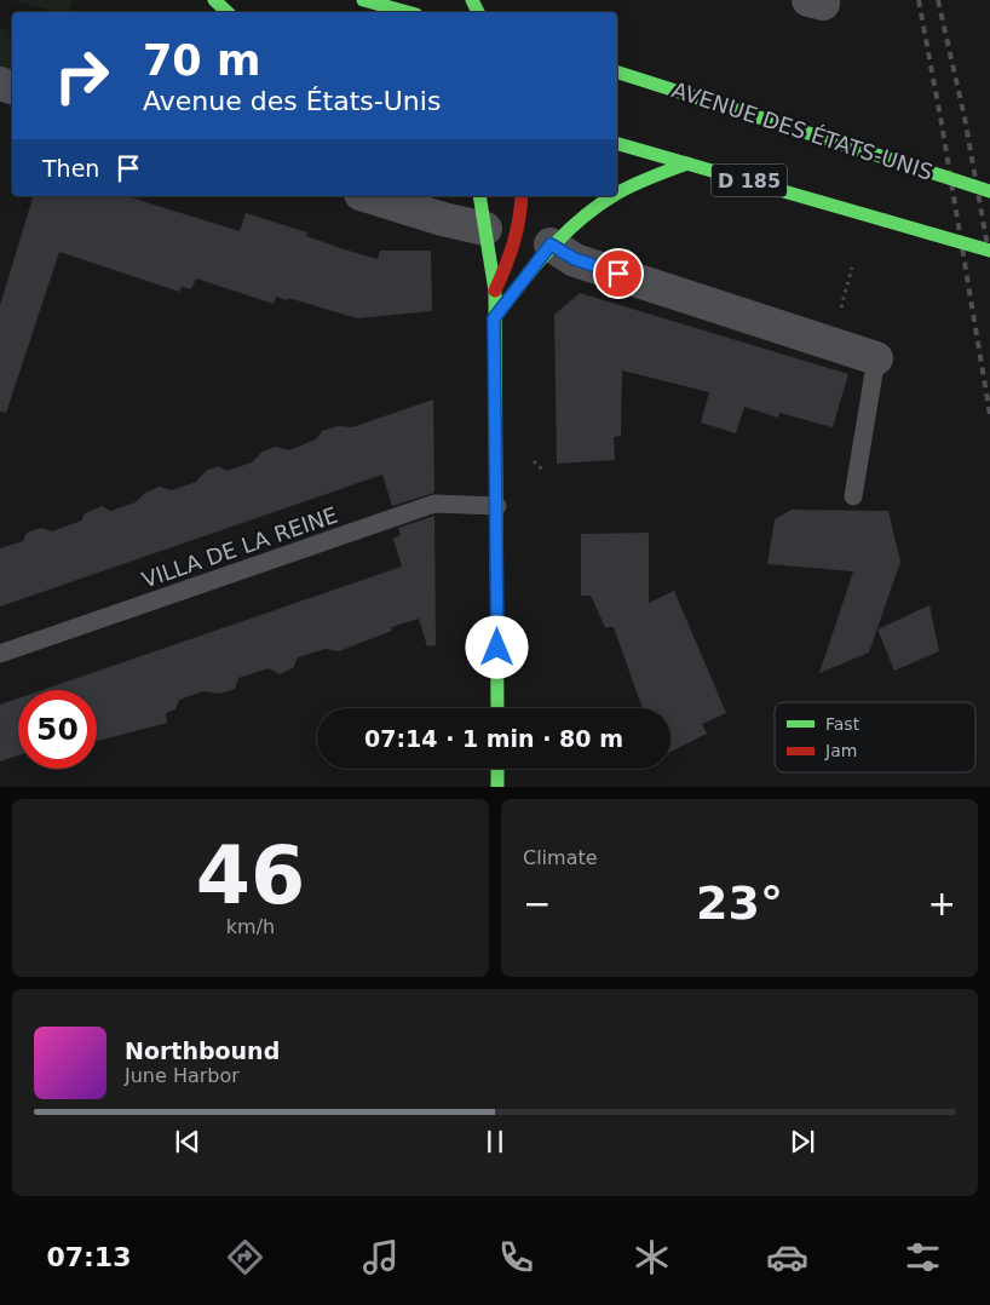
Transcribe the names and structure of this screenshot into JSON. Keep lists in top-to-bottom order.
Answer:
{
  "streets": {
    "main road": ["AVENUE DES ÉTATS-UNIS", "D 185"],
    "lane": ["VILLA DE LA REINE"]
  },
  "legend": ["Fast", "Jam"],
  "page": {
    "turn": ["70 m", "Avenue des États-Unis"],
    "then": "Then",
    "limit": "50",
    "trip": "07:14 · 1 min · 80 m",
    "tile": [
      ["46", "km/h"],
      "Climate"
    ],
    "heat": ["−", "23°", "+"],
    "song": ["Northbound", "June Harbor"],
    "tabs": "07:13"
  }
}
